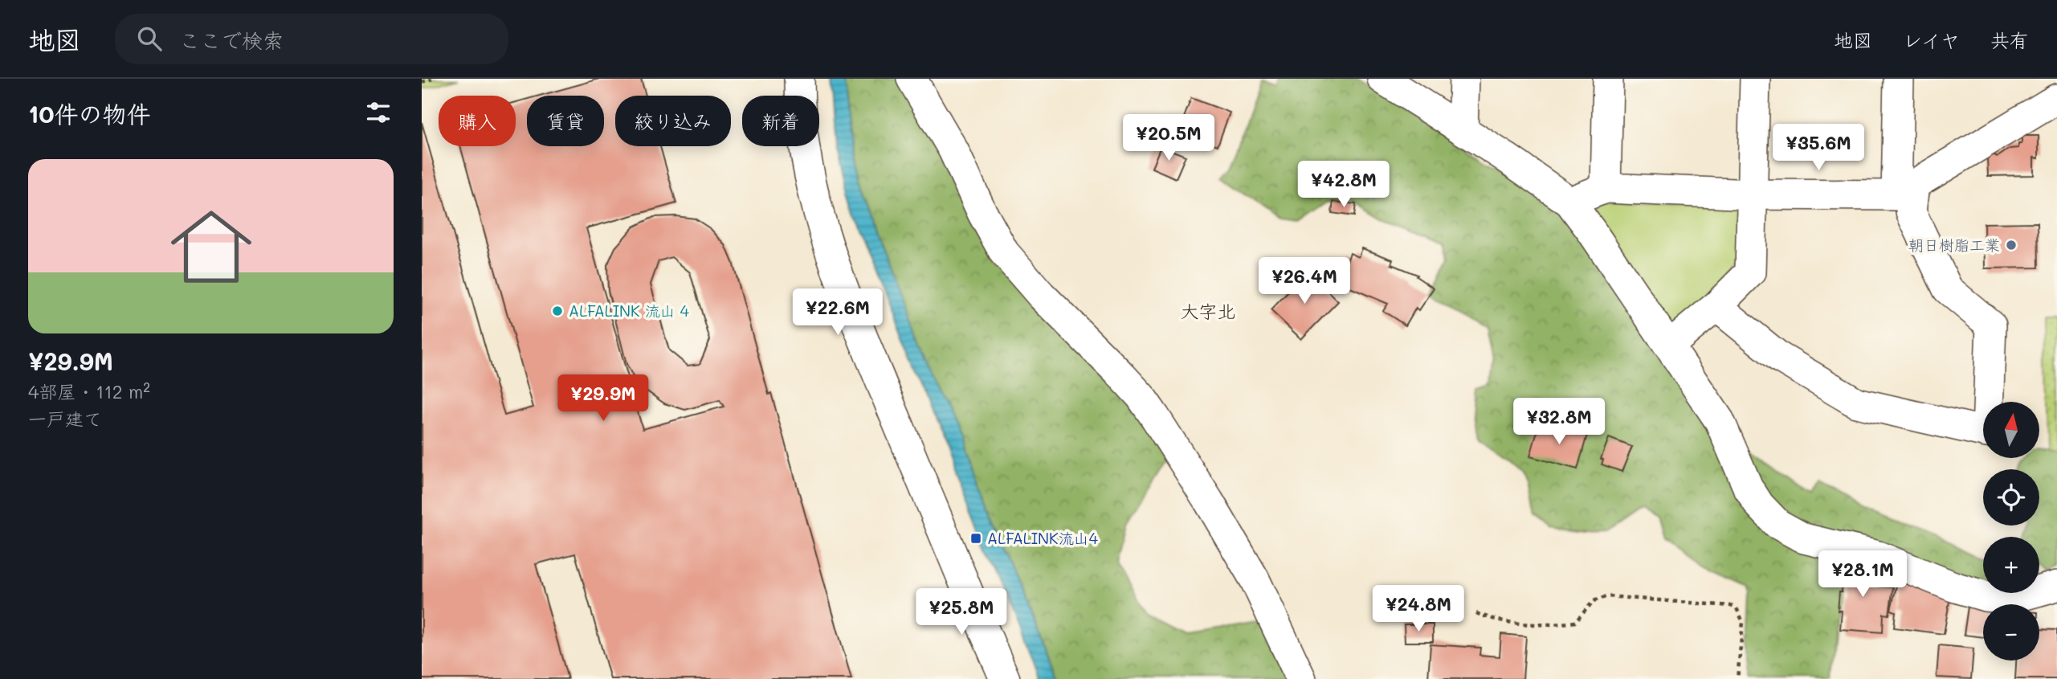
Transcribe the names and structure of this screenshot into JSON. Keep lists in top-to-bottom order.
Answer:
{
  "districts": ["大字北"],
  "places": {
    "other": ["朝日樹脂工業", "ALFALINK 流山 4"],
    "transit": ["ALFALINK流山4"]
  },
  "north": "top",
  "page": {
    "header": "地図",
    "search": "ここで検索",
    "nav": ["地図", "レイヤ", "共有"],
    "heading": "10件の物件",
    "chip": [
      "購入",
      "賃貸",
      "絞り込み",
      "新着"
    ],
    "price": [
      "¥20.5M",
      "¥35.6M",
      "¥42.8M",
      "¥26.4M",
      "¥22.6M",
      "¥29.9M",
      "¥32.8M",
      "¥28.1M",
      "¥24.8M",
      "¥25.8M"
    ],
    "list": [
      {
        "name": "¥29.9M",
        "note": "4部屋 · 112 m² · 一戸建て"
      }
    ],
    "map_buttons": ["+", "−"]
  }
}
